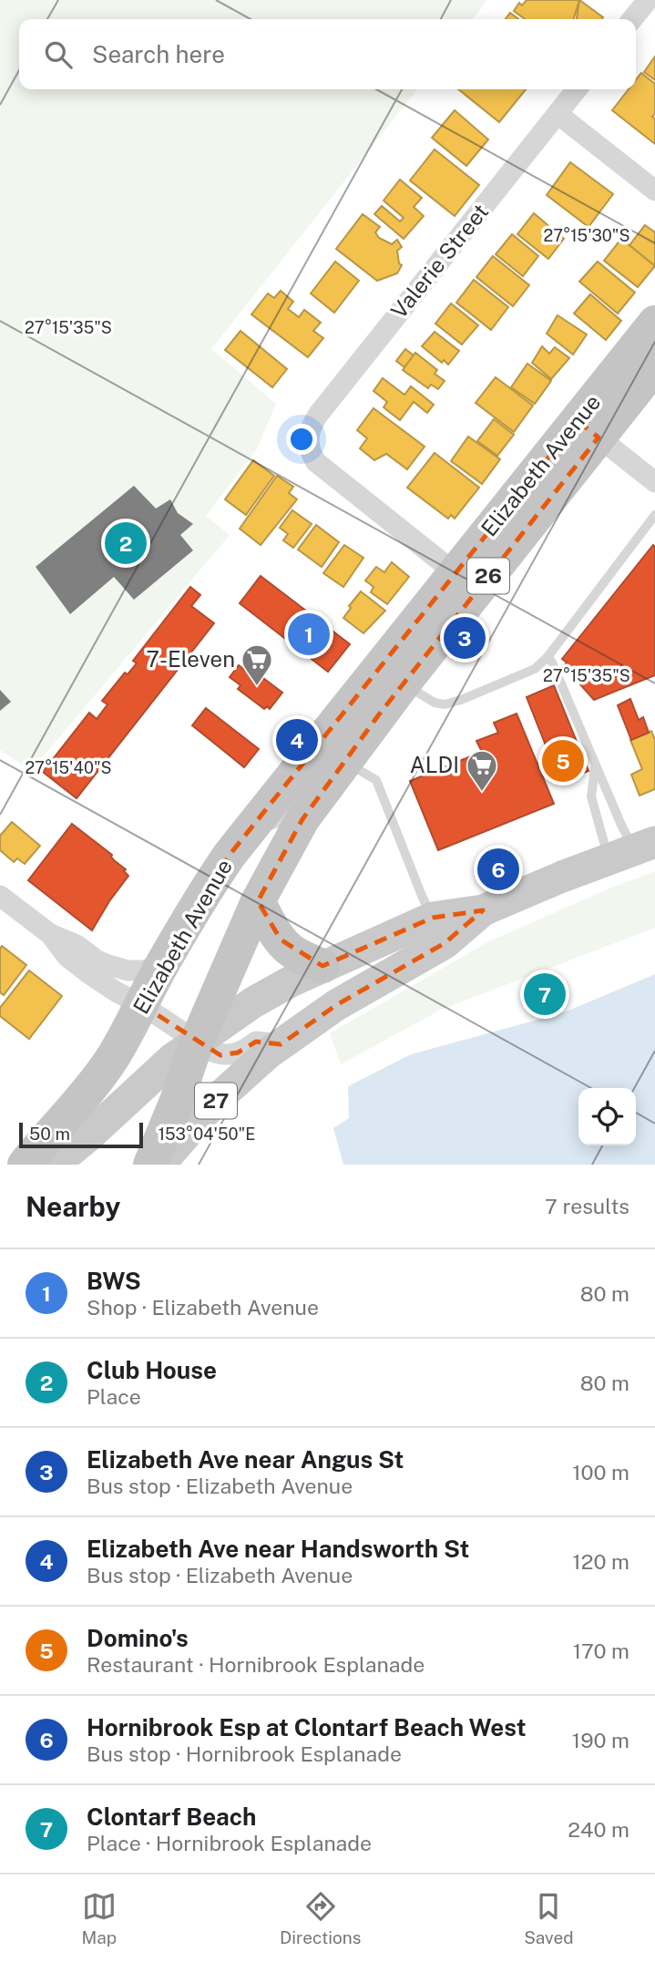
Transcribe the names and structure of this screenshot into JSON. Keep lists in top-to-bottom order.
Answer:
{
  "streets": {
    "highway": ["Elizabeth Avenue", "26"],
    "main road": ["27"],
    "street": ["Valerie Street"]
  },
  "crossings": [
    ["Valerie Street", "Elizabeth Avenue"],
    ["Elizabeth Avenue", "27"]
  ],
  "places": {
    "supermarket": ["7-Eleven", "ALDI"]
  },
  "scale_bar": "50 m",
  "page": {
    "search": "Search here",
    "pins": [
      "2",
      "1",
      "3",
      "4",
      "5",
      "6",
      "7"
    ],
    "scale": "50 m",
    "heading": ["Nearby", "7 results"],
    "list": [
      {
        "mark": "1",
        "name": "BWS",
        "note": "Shop · Elizabeth Avenue",
        "value": "80 m"
      },
      {
        "mark": "2",
        "name": "Club House",
        "note": "Place",
        "value": "80 m"
      },
      {
        "mark": "3",
        "name": "Elizabeth Ave near Angus St",
        "note": "Bus stop · Elizabeth Avenue",
        "value": "100 m"
      },
      {
        "mark": "4",
        "name": "Elizabeth Ave near Handsworth St",
        "note": "Bus stop · Elizabeth Avenue",
        "value": "120 m"
      },
      {
        "mark": "5",
        "name": "Domino's",
        "note": "Restaurant · Hornibrook Esplanade",
        "value": "170 m"
      },
      {
        "mark": "6",
        "name": "Hornibrook Esp at Clontarf Beach West",
        "note": "Bus stop · Hornibrook Esplanade",
        "value": "190 m"
      },
      {
        "mark": "7",
        "name": "Clontarf Beach",
        "note": "Place · Hornibrook Esplanade",
        "value": "240 m"
      }
    ],
    "nav": ["Map", "Directions", "Saved"]
  },
  "coordinates": [
    "27°15'30\"S",
    "27°15'35\"S",
    "27°15'40\"S",
    "153°04'50\"E"
  ]
}
